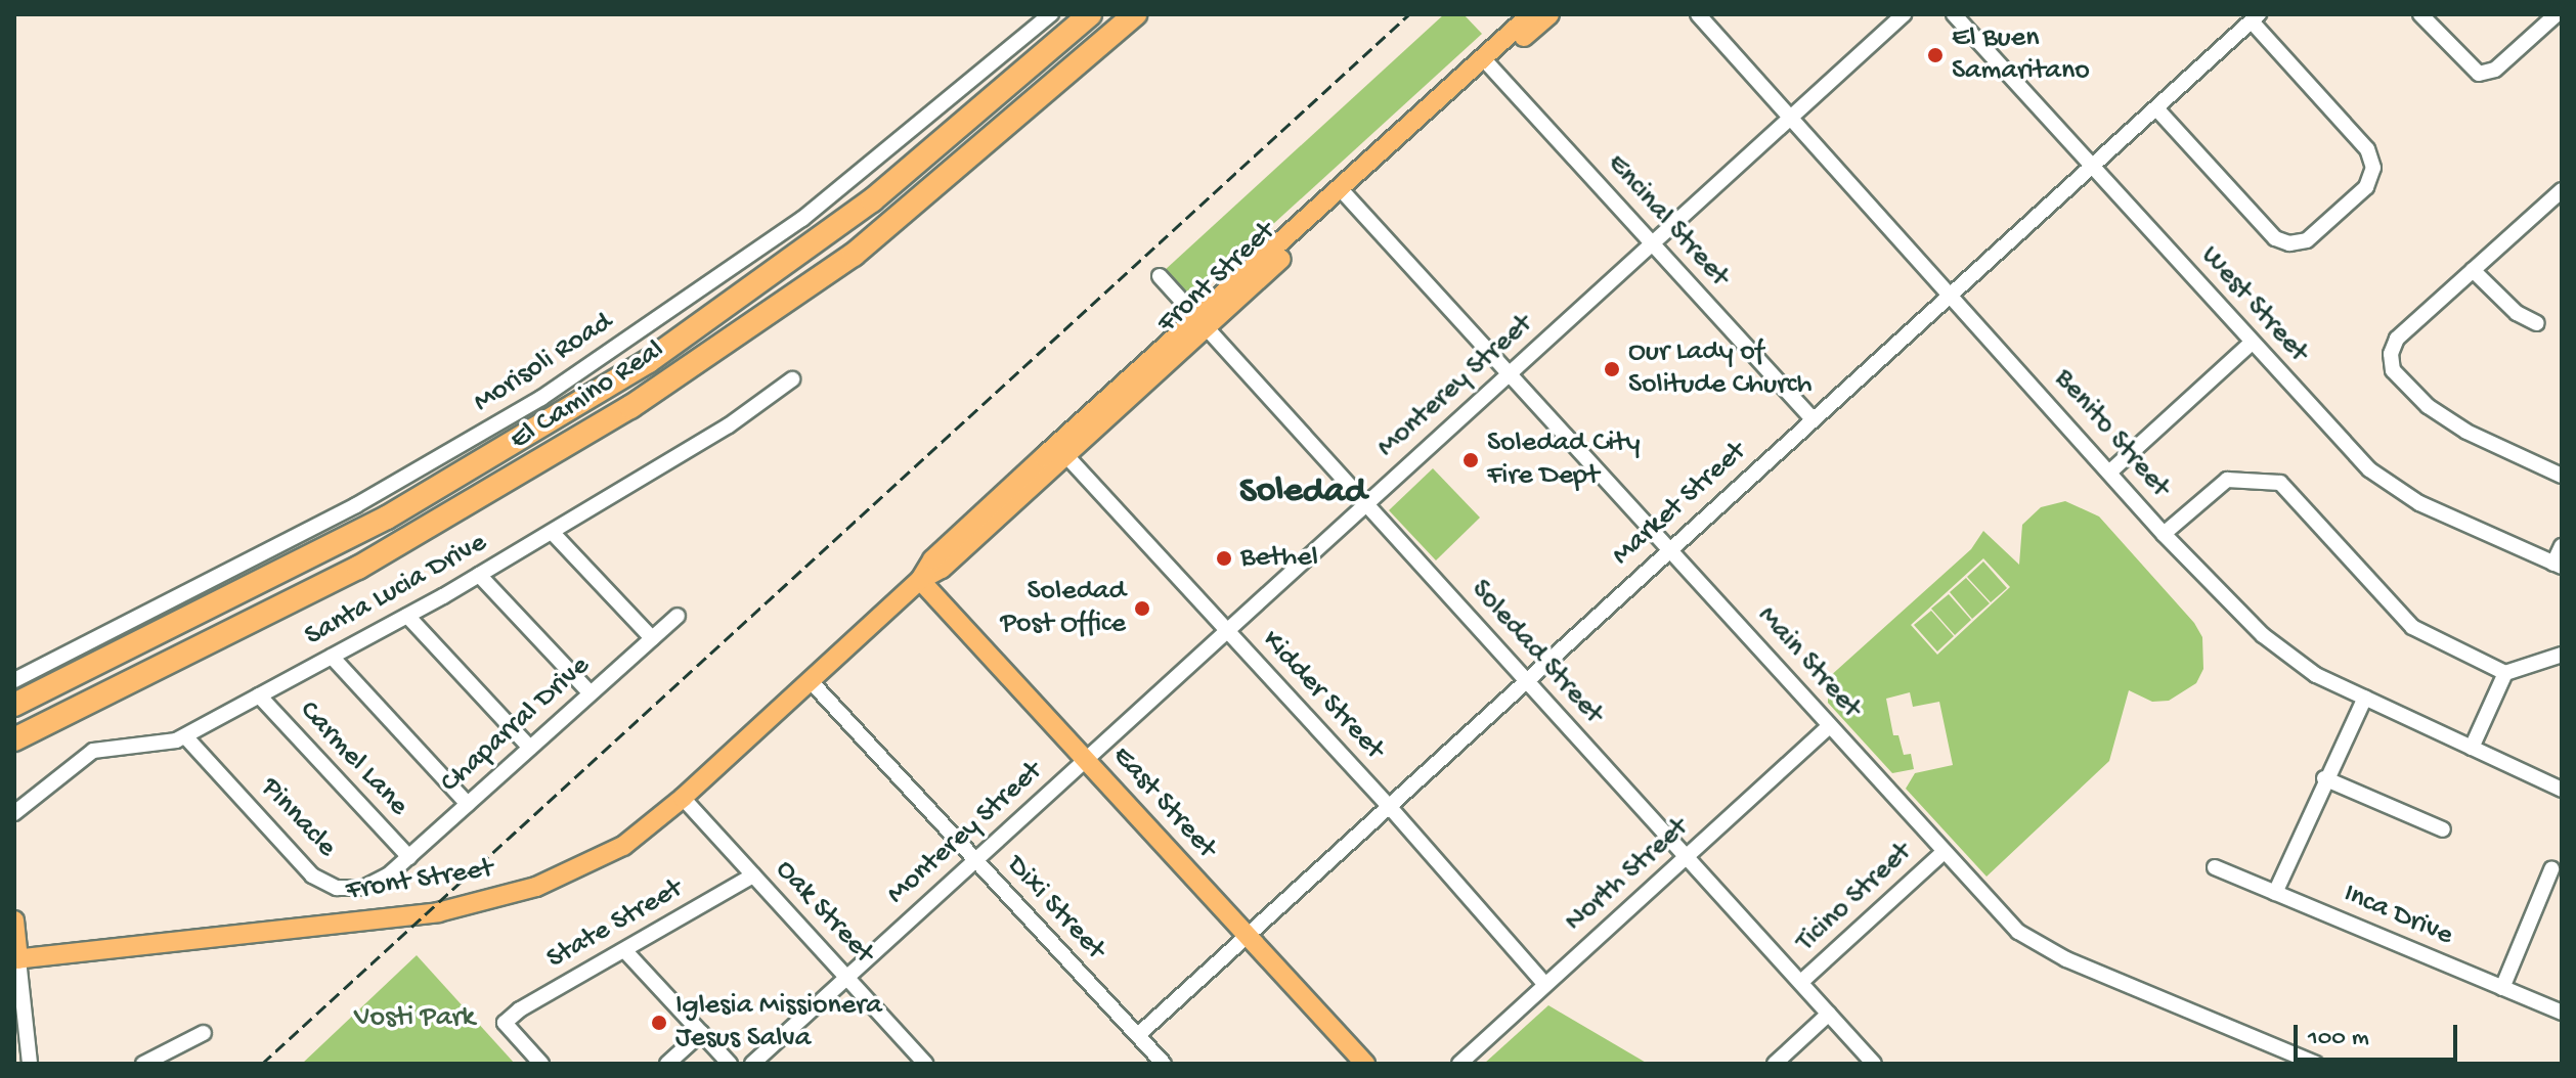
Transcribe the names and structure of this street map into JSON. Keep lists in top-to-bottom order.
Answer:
{
  "streets": {
    "highway": ["El Camino Real"],
    "main road": ["Front Street", "East Street"],
    "street": [
      "Encinal Street",
      "West Street",
      "Morisoli Road",
      "Monterey Street",
      "Benito Street",
      "Market Street",
      "Santa Lucia Drive",
      "Soledad Street",
      "Main Street",
      "Kidder Street",
      "Chaparral Drive",
      "Carmel Lane",
      "Pinnacle",
      "North Street",
      "Ticino Street",
      "Dixi Street",
      "Oak Street",
      "Inca Drive",
      "State Street"
    ]
  },
  "crossings": [
    ["Encinal Street", "Front Street"],
    ["Encinal Street", "Monterey Street"],
    ["Encinal Street", "Market Street"],
    ["Front Street", "Soledad Street"],
    ["Front Street", "Main Street"],
    ["Front Street", "Kidder Street"],
    ["Front Street", "East Street"],
    ["Front Street", "Dixi Street"],
    ["Front Street", "Oak Street"],
    ["West Street", "Market Street"],
    ["Monterey Street", "Benito Street"],
    ["Monterey Street", "Soledad Street"],
    ["Monterey Street", "Main Street"],
    ["Monterey Street", "Kidder Street"],
    ["Monterey Street", "East Street"],
    ["Monterey Street", "Dixi Street"],
    ["Monterey Street", "Oak Street"],
    ["Benito Street", "Market Street"],
    ["Market Street", "Soledad Street"],
    ["Market Street", "Main Street"],
    ["Market Street", "Kidder Street"],
    ["Market Street", "East Street"],
    ["Market Street", "Dixi Street"],
    ["Santa Lucia Drive", "Carmel Lane"],
    ["Santa Lucia Drive", "Pinnacle"],
    ["Soledad Street", "North Street"],
    ["Soledad Street", "Ticino Street"],
    ["Main Street", "North Street"],
    ["Main Street", "Ticino Street"],
    ["Kidder Street", "North Street"],
    ["Chaparral Drive", "Carmel Lane"],
    ["Chaparral Drive", "Pinnacle"],
    ["Oak Street", "State Street"]
  ],
  "districts": ["Soledad"],
  "parks": ["Vosti Park"],
  "places": [
    "El Buen Samaritano",
    "Our Lady of Solitude Church",
    "Soledad City Fire Dept",
    "Bethel",
    "Soledad Post Office",
    "Iglesia Missionera Jesus Salva"
  ],
  "scale_bar": "100 m"
}
